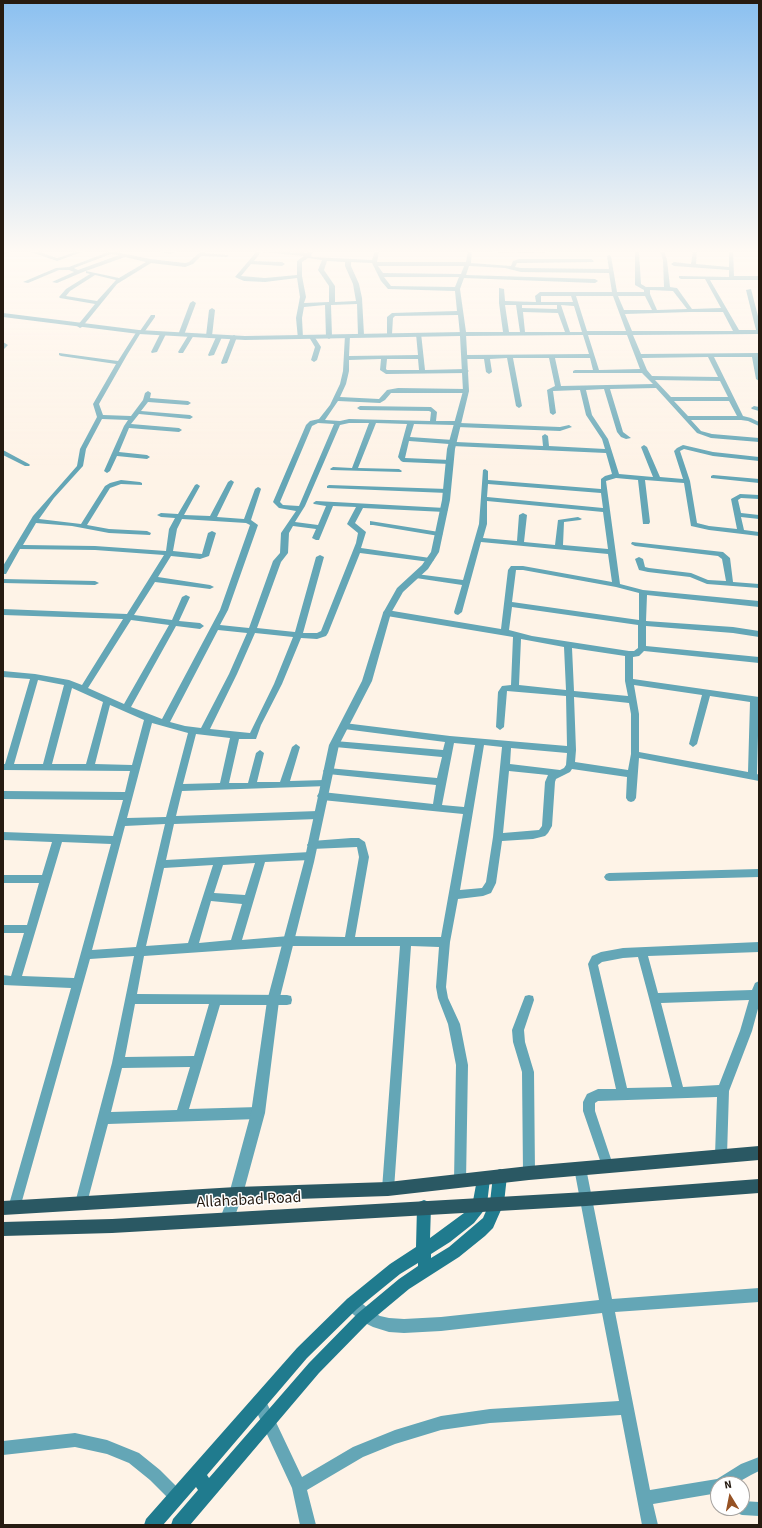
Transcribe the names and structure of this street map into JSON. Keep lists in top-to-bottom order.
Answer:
{
  "streets": {
    "main road": ["Allahabad Road"]
  },
  "north": "top"
}
